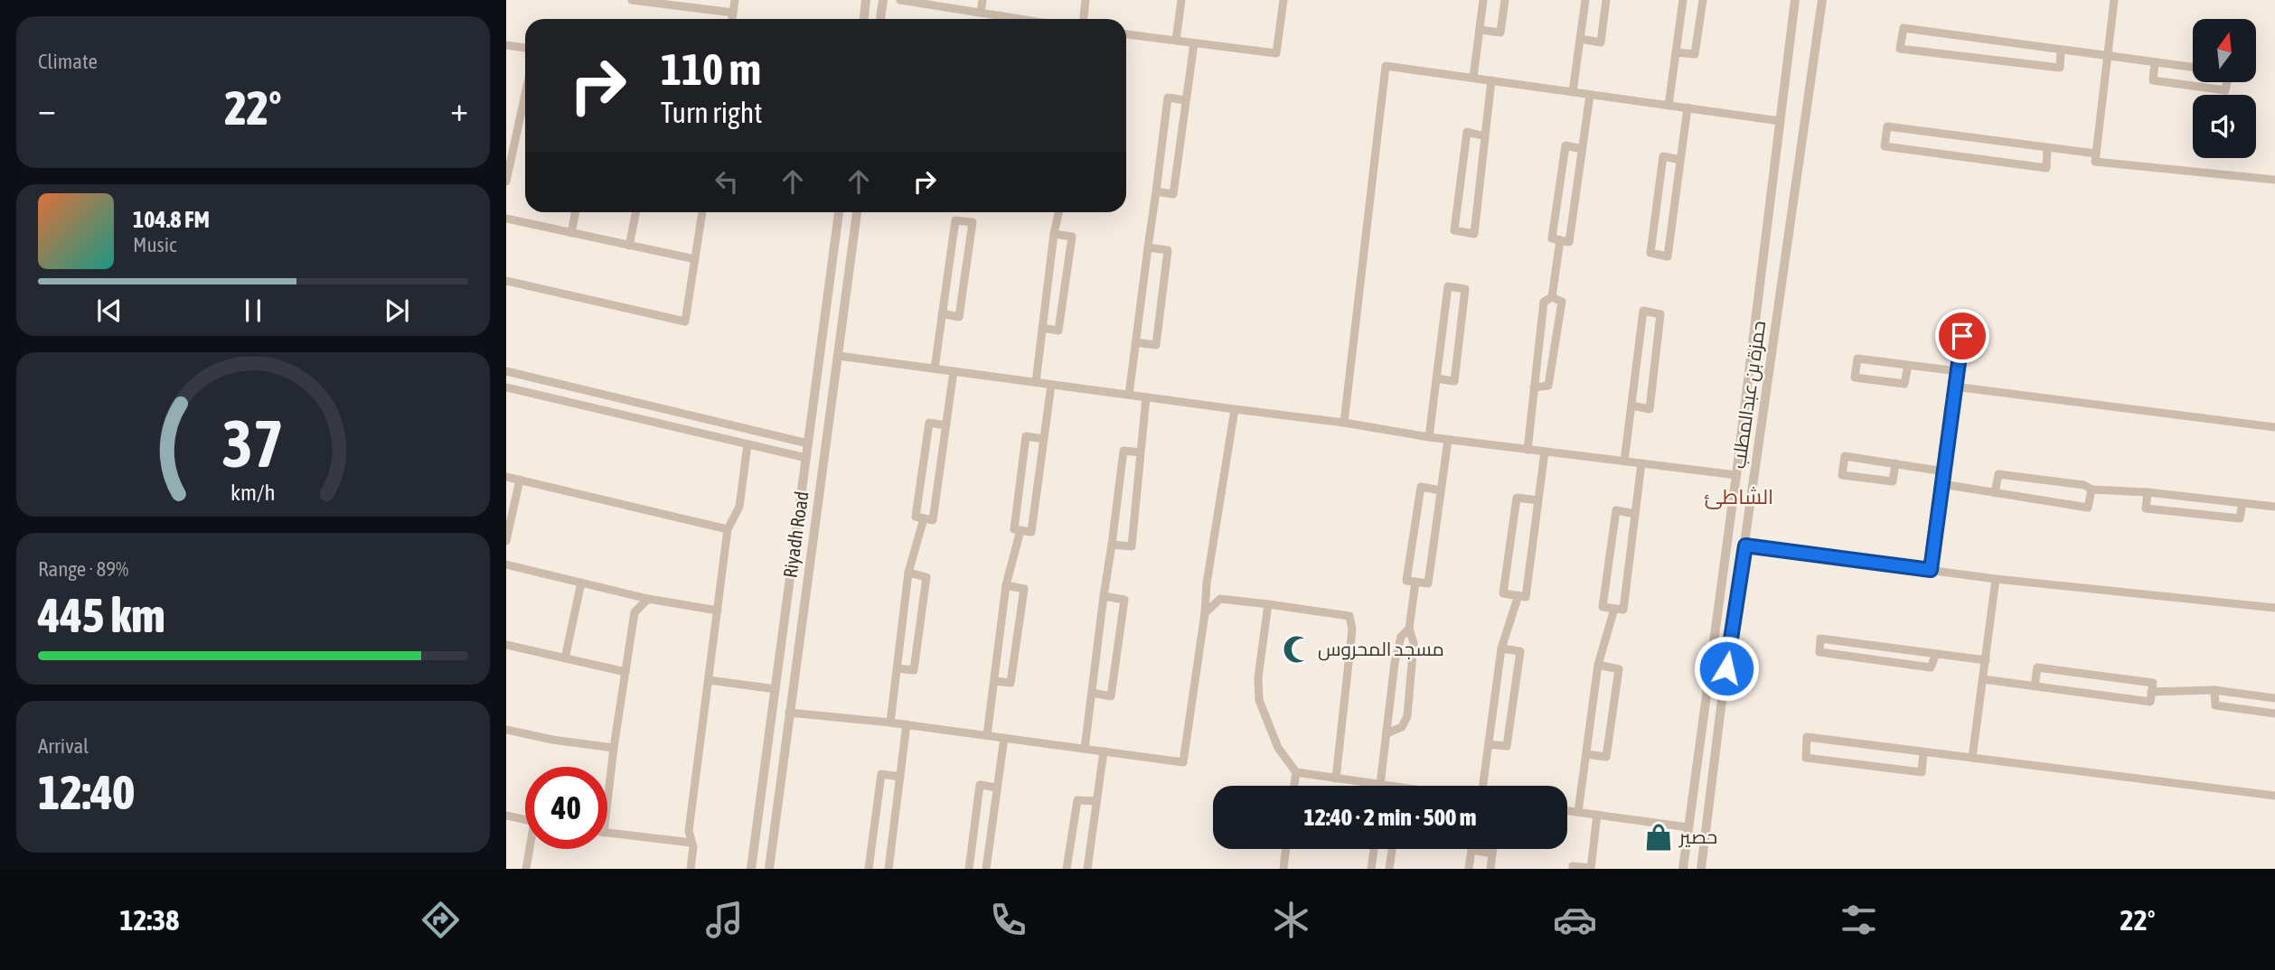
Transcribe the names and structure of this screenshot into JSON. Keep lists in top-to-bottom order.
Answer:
{
  "streets": {
    "street": ["حمزة بن عبدالمطلب", "Riyadh Road"]
  },
  "districts": ["الشاطئ"],
  "places": {
    "mosque": ["مسجد المحروس"],
    "shop": ["حصير"]
  },
  "north": "top",
  "page": {
    "tile": [
      "Climate",
      ["Range · 89%", "445 km"],
      ["Arrival", "12:40"]
    ],
    "turn": ["110 m", "Turn right"],
    "heat": ["−", "22°", "+"],
    "song": ["104.8 FM", "Music"],
    "limit": "40",
    "trip": "12:40 · 2 min · 500 m",
    "tabs": ["12:38", "22°"],
    "gauge": ["37", "km/h"]
  }
}
